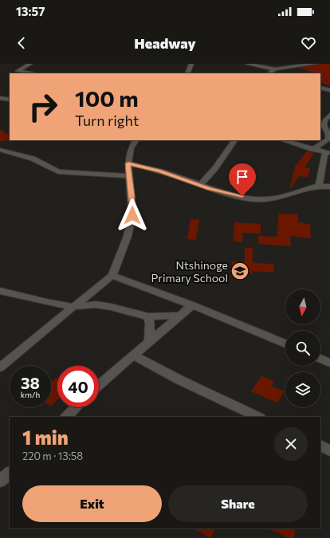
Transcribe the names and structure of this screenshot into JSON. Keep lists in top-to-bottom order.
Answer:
{
  "places": {
    "school or university": ["Ntshinoge Primary School"]
  },
  "north": "bottom",
  "page": {
    "status": "13:57",
    "header": "Headway",
    "turn": ["100 m", "Turn right"],
    "speed": "38 km/h",
    "limit": "40",
    "heading": ["1 min", "220 m · 13:58"],
    "buttons": ["Exit", "Share"]
  }
}
